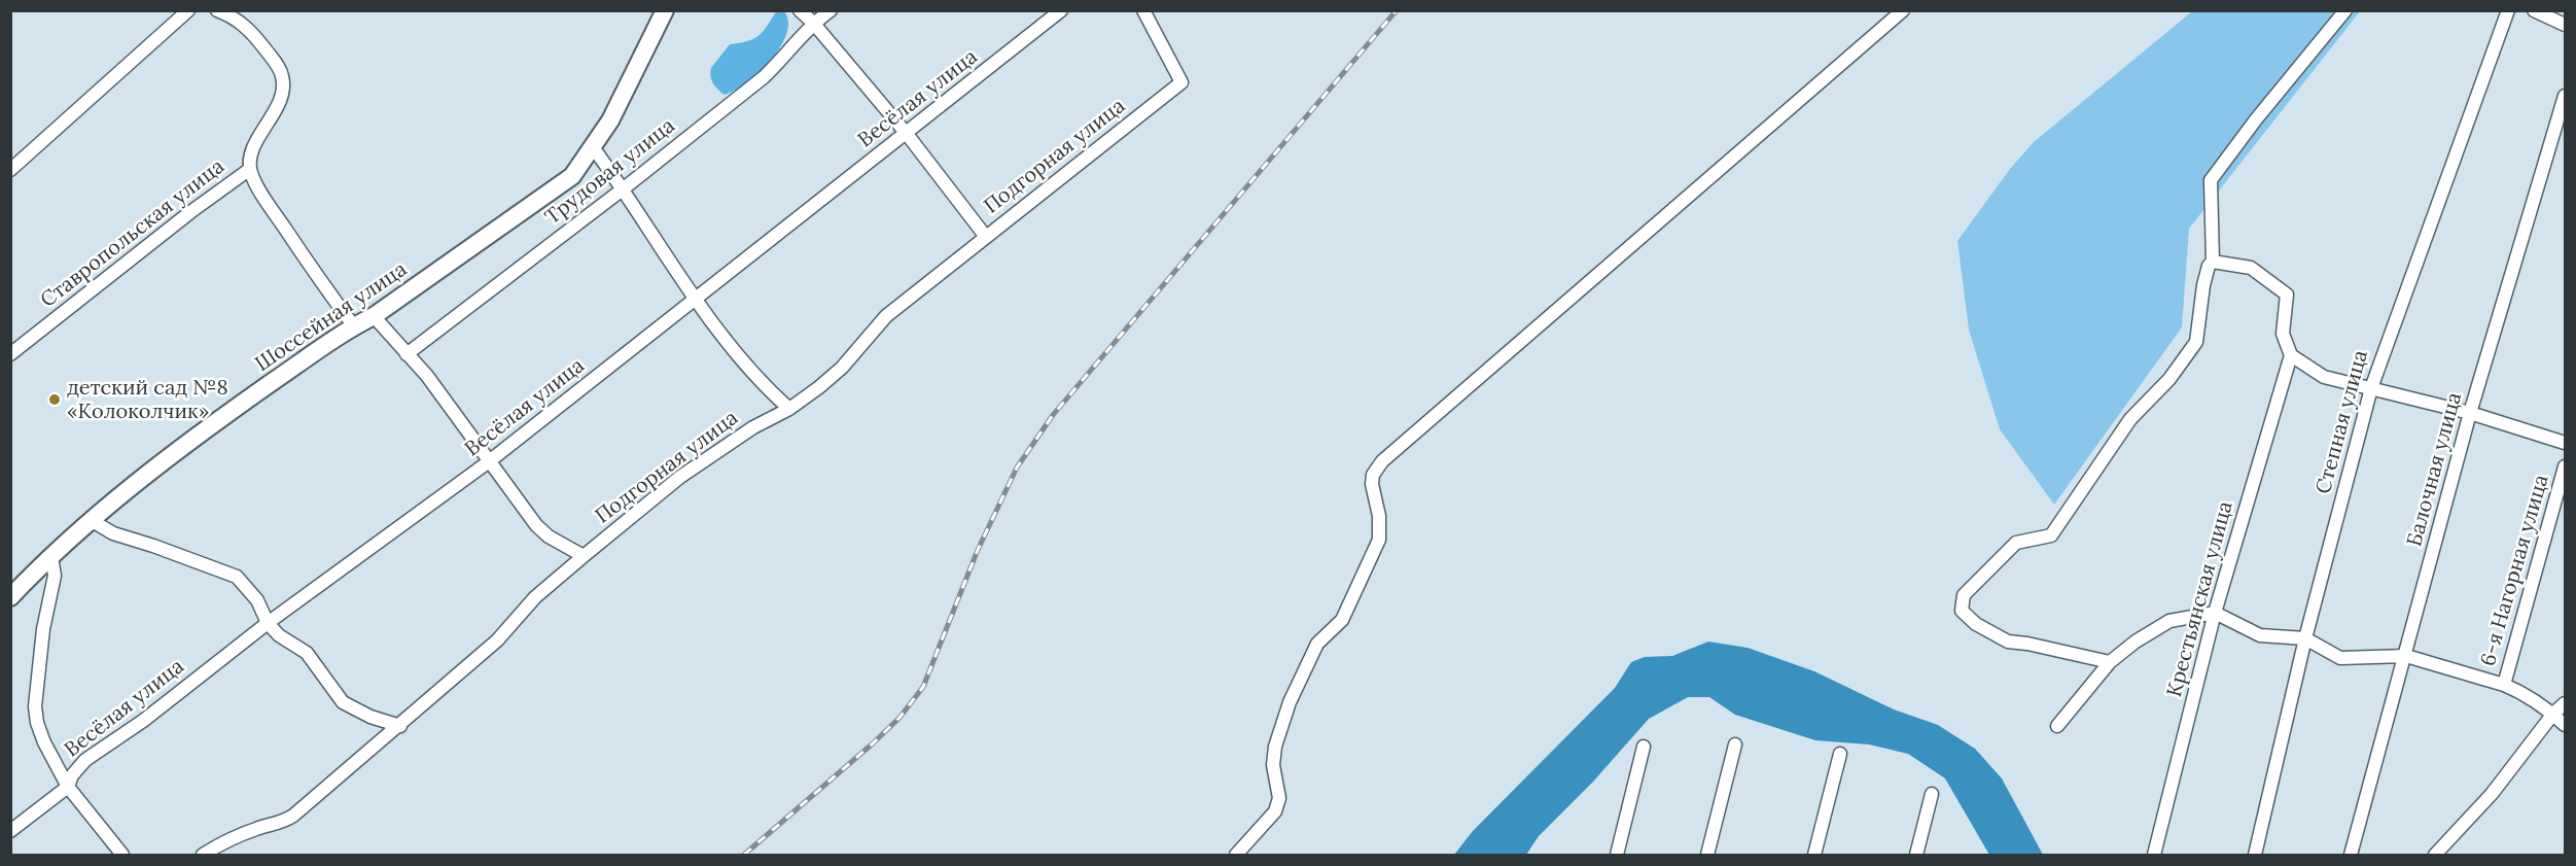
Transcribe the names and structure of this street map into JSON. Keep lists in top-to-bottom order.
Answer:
{
  "streets": {
    "main road": ["Шоссейная улица"],
    "street": [
      "Весёлая улица",
      "Подгорная улица",
      "Трудовая улица",
      "Ставропольская улица",
      "Степная улица",
      "Балочная улица",
      "6-я Нагорная улица",
      "Крестьянская улица"
    ]
  },
  "places": ["детский сад №8 «Колоколчик»"]
}
